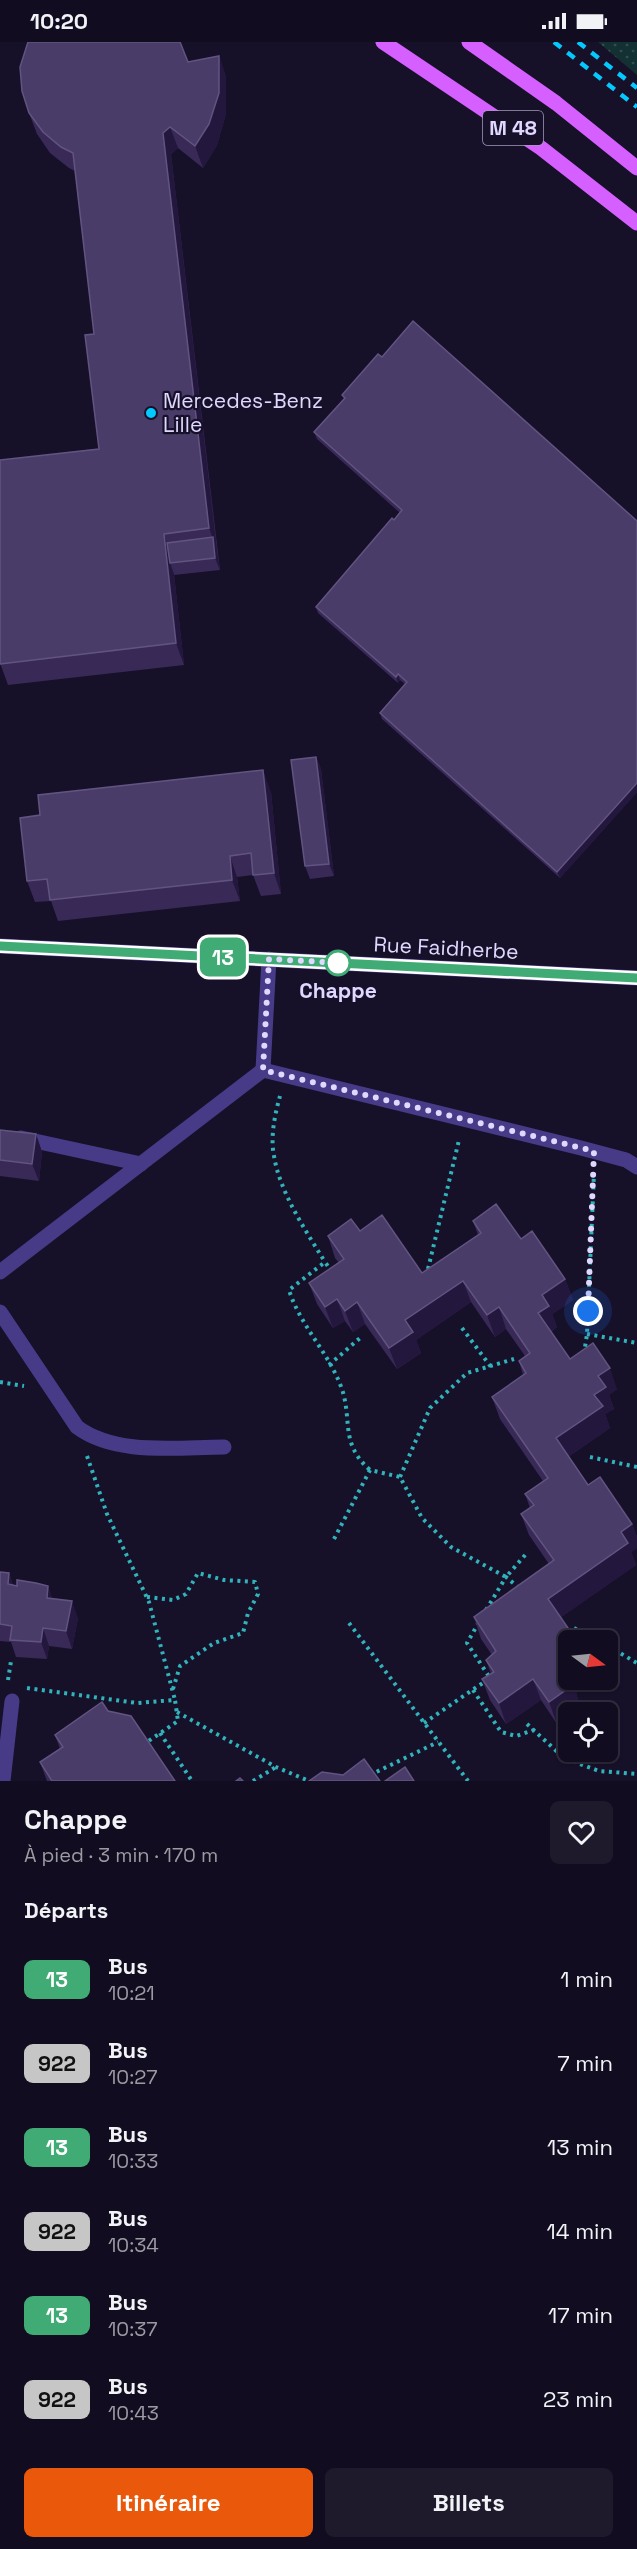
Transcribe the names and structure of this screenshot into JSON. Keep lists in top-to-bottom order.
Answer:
{
  "streets": {
    "main road": ["M 48"],
    "street": ["Rue Faidherbe"]
  },
  "places": ["Mercedes-Benz Lille", "Chappe"],
  "lines": ["bus line 13"],
  "north": "right",
  "page": {
    "status": "10:20",
    "on_map": "13",
    "heading": [
      ["Chappe", "À pied · 3 min · 170 m"],
      "Départs"
    ],
    "list": [
      {
        "mark": "13",
        "name": "Bus",
        "note": "10:21",
        "value": "1 min"
      },
      {
        "mark": "922",
        "name": "Bus",
        "note": "10:27",
        "value": "7 min"
      },
      {
        "mark": "13",
        "name": "Bus",
        "note": "10:33",
        "value": "13 min"
      },
      {
        "mark": "922",
        "name": "Bus",
        "note": "10:34",
        "value": "14 min"
      },
      {
        "mark": "13",
        "name": "Bus",
        "note": "10:37",
        "value": "17 min"
      },
      {
        "mark": "922",
        "name": "Bus",
        "note": "10:43",
        "value": "23 min"
      }
    ],
    "buttons": ["Itinéraire", "Billets"]
  }
}
